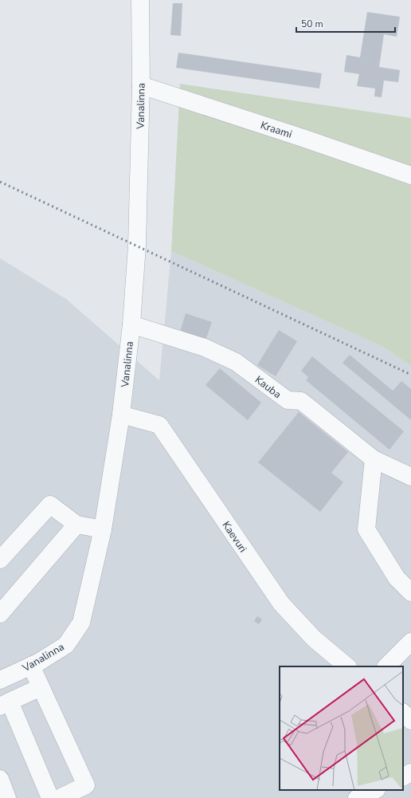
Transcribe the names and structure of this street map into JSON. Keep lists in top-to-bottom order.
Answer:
{
  "streets": {
    "street": [
      "Vanalinna",
      "Kraami",
      "Kauba",
      "Kaevuri"
    ]
  },
  "crossings": [
    ["Vanalinna", "Kraami"],
    ["Vanalinna", "Kauba"],
    ["Vanalinna", "Kaevuri"]
  ],
  "scale_bar": "50 m"
}
